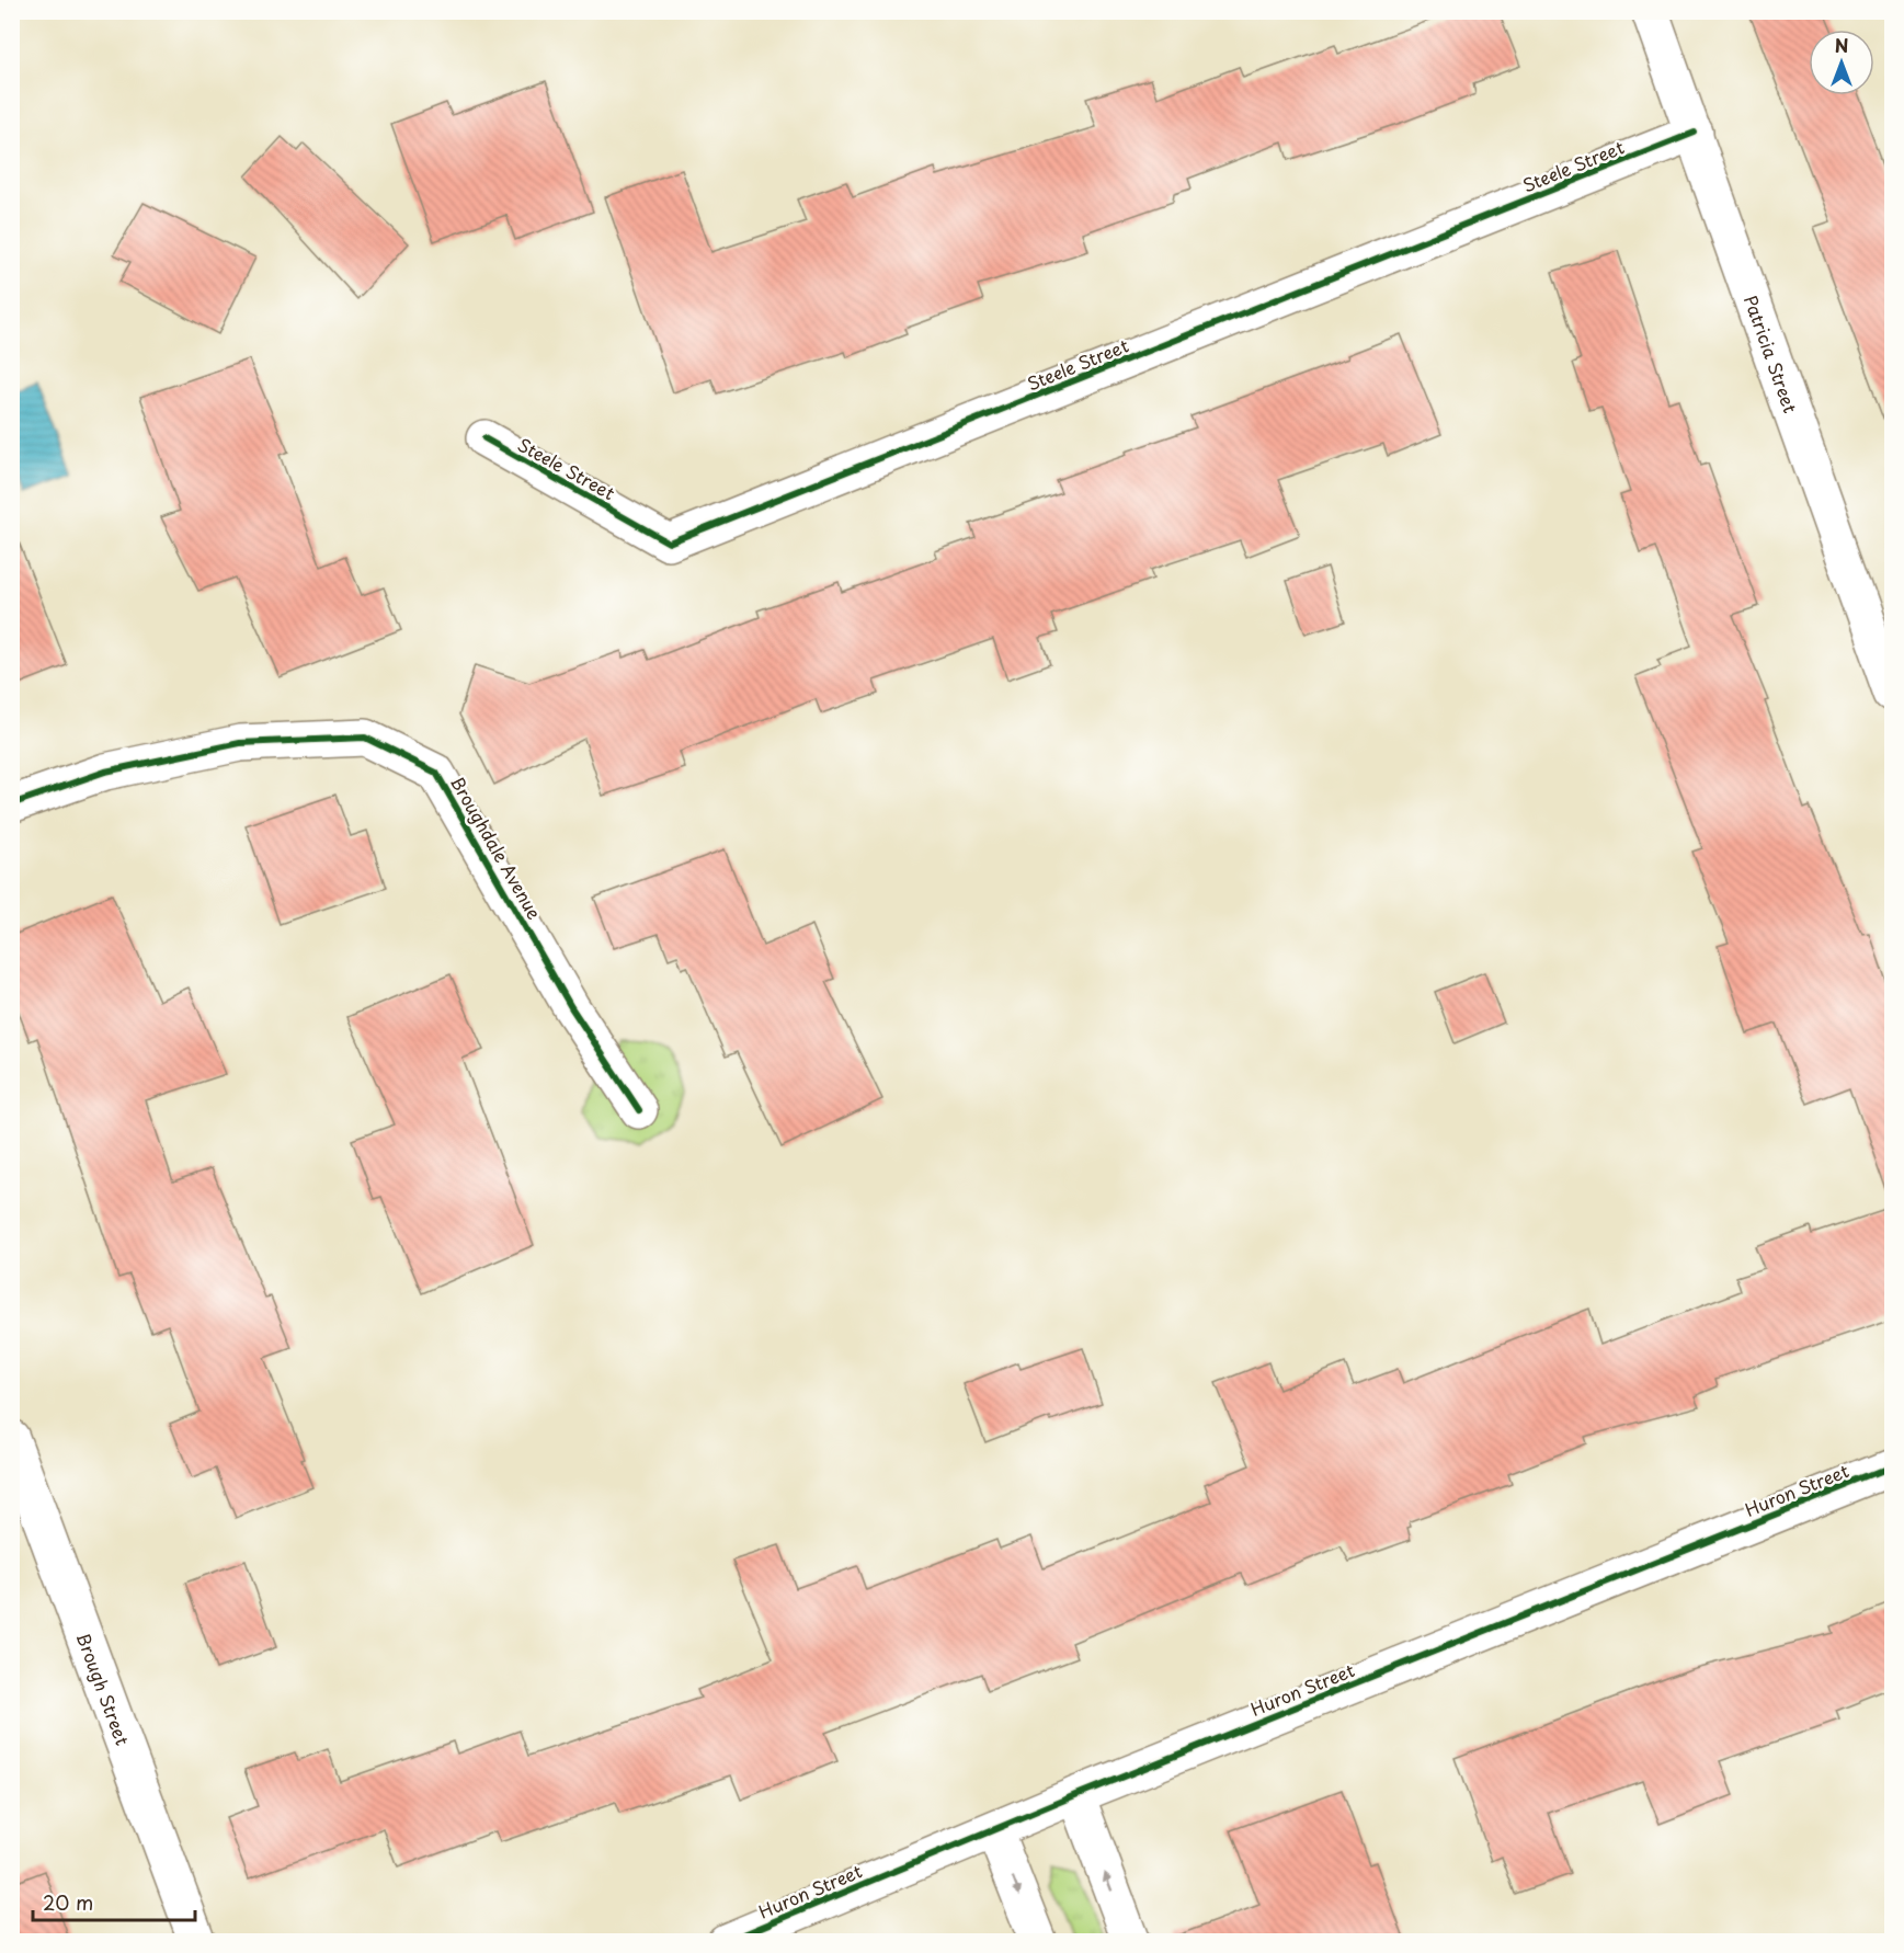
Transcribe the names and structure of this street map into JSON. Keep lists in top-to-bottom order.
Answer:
{
  "streets": {
    "street": [
      "Steele Street",
      "Patricia Street",
      "Broughdale Avenue",
      "Huron Street",
      "Brough Street"
    ]
  },
  "crossings": [
    ["Steele Street", "Patricia Street"]
  ],
  "scale_bar": "20 m",
  "north": "top"
}
